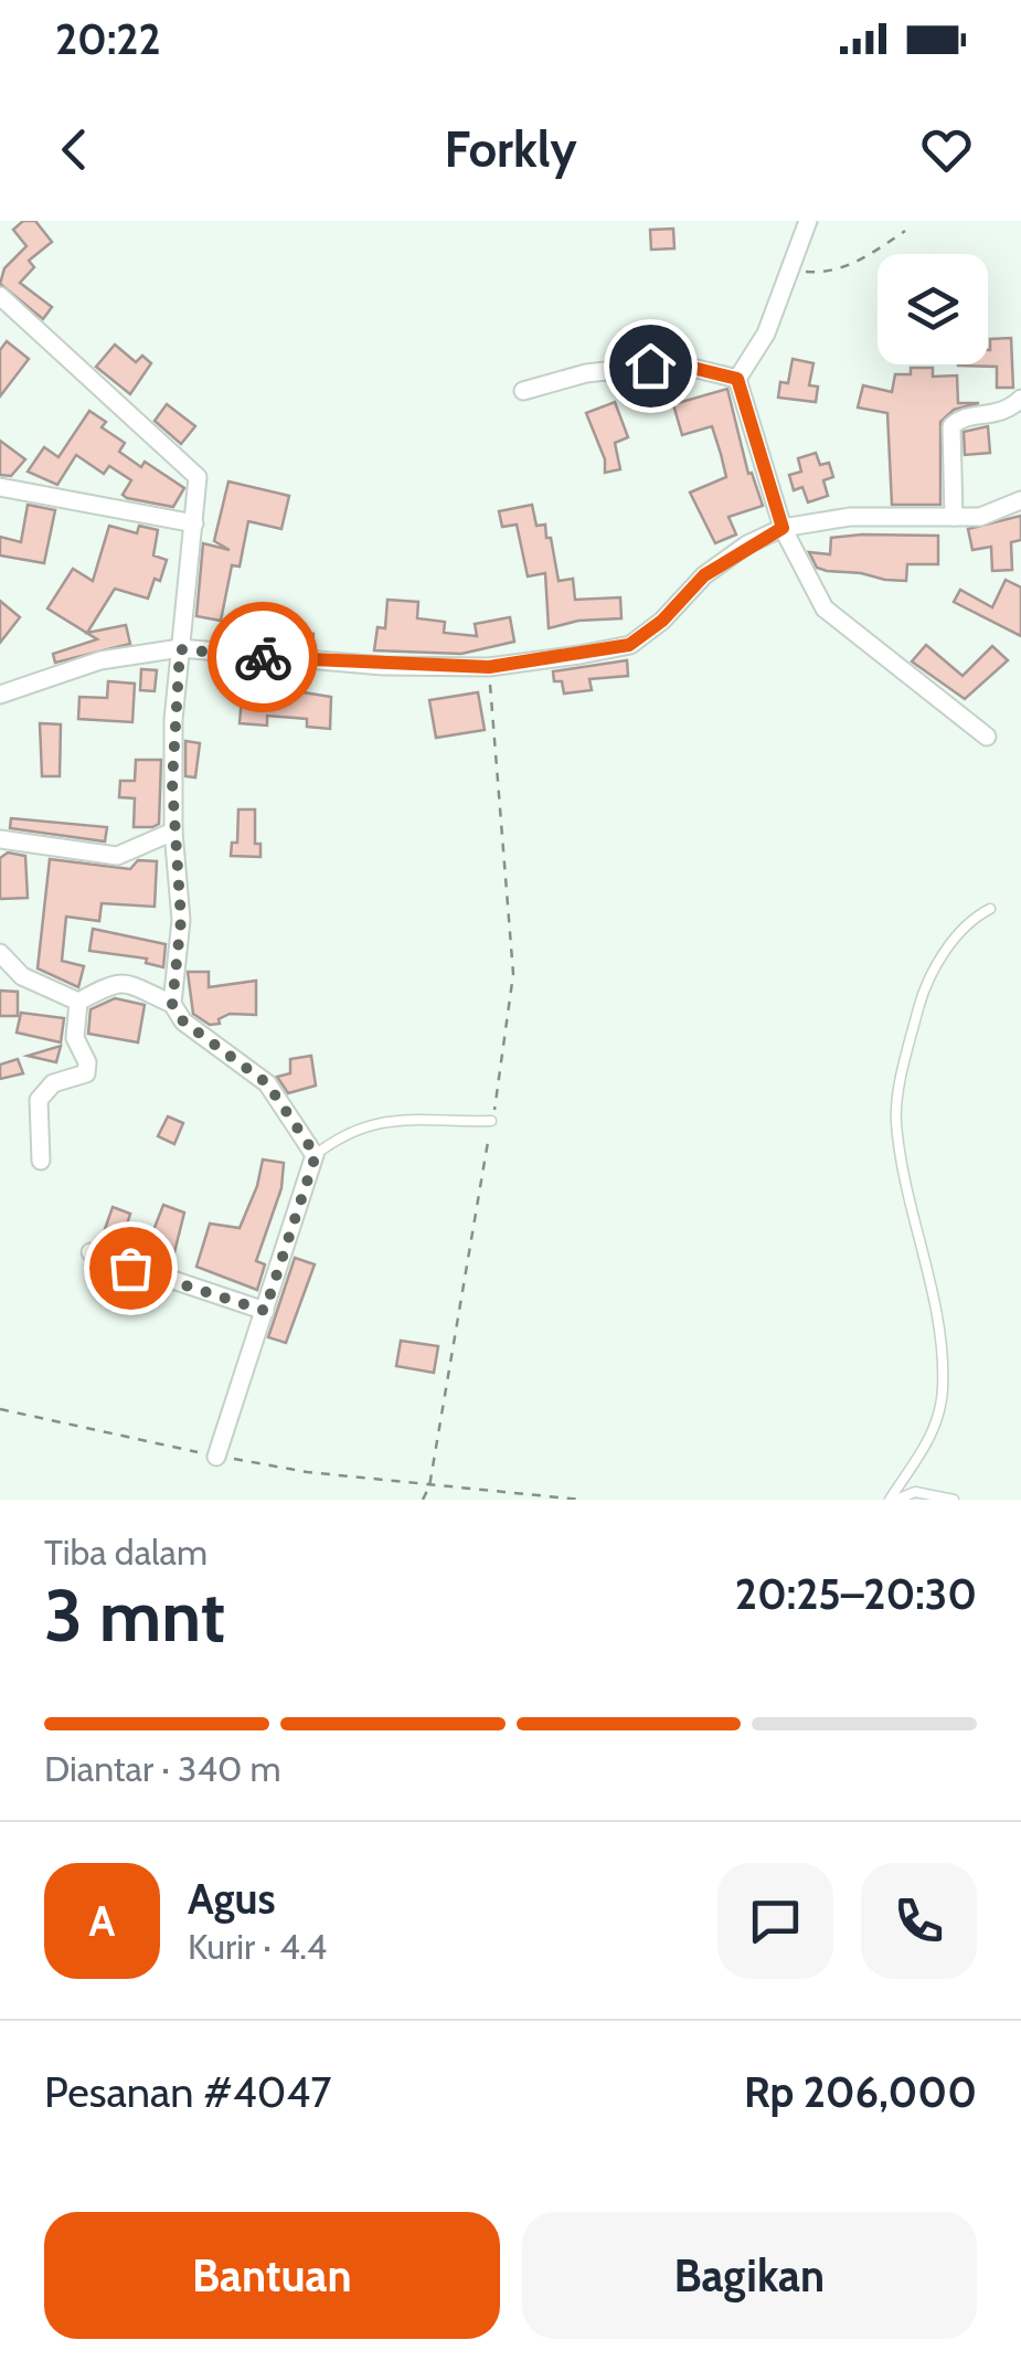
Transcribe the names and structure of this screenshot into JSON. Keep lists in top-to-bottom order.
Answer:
{
  "page": {
    "status": "20:22",
    "header": "Forkly",
    "heading": ["3 mnt", "Tiba dalam", "20:25–20:30"],
    "panel": [
      "Agus",
      "Kurir · 4.4",
      "Pesanan #4047",
      "Rp 206,000"
    ],
    "bar": "Diantar · 340 m",
    "round": "A",
    "buttons": ["Bantuan", "Bagikan"]
  }
}
